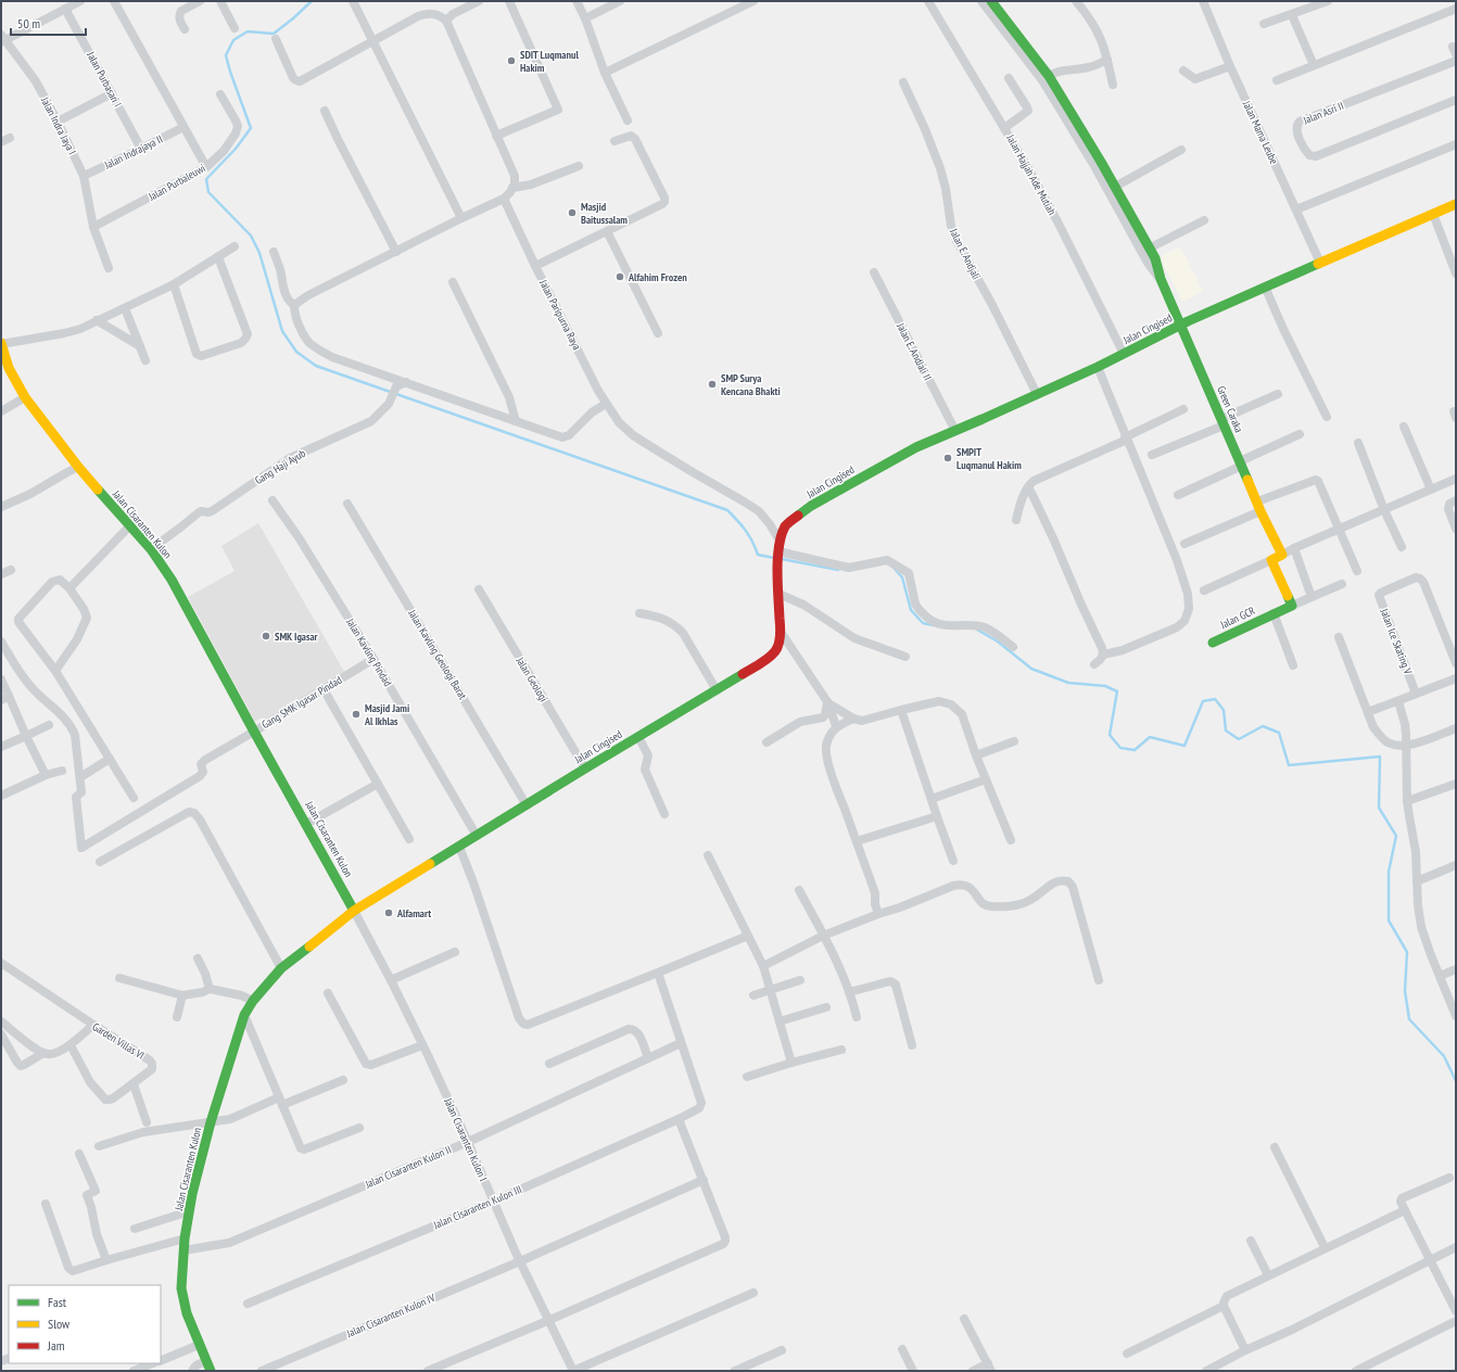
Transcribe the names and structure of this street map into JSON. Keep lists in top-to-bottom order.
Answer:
{
  "streets": {
    "main road": [
      "Jalan Cingised",
      "Green Caraka",
      "Jalan Cisaranten Kulon",
      "Jalan GCR"
    ],
    "street": [
      "Jalan Purbasari I",
      "Jalan Asri II",
      "Jalan Indra Jaya I",
      "Jalan Mama Leube",
      "Jalan Indrajaya II",
      "Jalan Hajjah Ade Mutiah",
      "Jalan Purbaleuwi",
      "Jalan E. Andjali",
      "Jalan Paripurna Raya",
      "Jalan E. AndJali II",
      "Gang Haji Ayub",
      "Jalan Ice Skating V",
      "Jalan Kavling Pindad",
      "Jalan Kavling Geologi Barat",
      "Jalan Geologi",
      "Gang SMK Igasar Pindad",
      "Garden Villas VI",
      "Jalan Cisaranten Kulon I",
      "Jalan Cisaranten Kulon II",
      "Jalan Cisaranten Kulon III",
      "Jalan Cisaranten Kulon IV"
    ]
  },
  "crossings": [
    ["Jalan Purbasari I", "Jalan Indrajaya II"],
    ["Jalan Indra Jaya I", "Jalan Indrajaya II"],
    ["Jalan Indra Jaya I", "Jalan Purbaleuwi"],
    ["Jalan Mama Leube", "Jalan Cingised"],
    ["Jalan Hajjah Ade Mutiah", "Jalan Cingised"],
    ["Jalan E. Andjali", "Jalan Cingised"],
    ["Jalan Paripurna Raya", "Jalan Cingised"],
    ["Jalan Cingised", "Jalan E. AndJali II"],
    ["Jalan Cingised", "Green Caraka"],
    ["Jalan Cingised", "Jalan Cisaranten Kulon"],
    ["Jalan Cingised", "Jalan Kavling Pindad"],
    ["Jalan Cingised", "Jalan Kavling Geologi Barat"],
    ["Jalan Cingised", "Jalan Geologi"],
    ["Jalan Cingised", "Jalan Cisaranten Kulon I"],
    ["Gang Haji Ayub", "Jalan Cisaranten Kulon"],
    ["Jalan Cisaranten Kulon", "Gang SMK Igasar Pindad"],
    ["Jalan Cisaranten Kulon", "Jalan Cisaranten Kulon I"],
    ["Jalan Cisaranten Kulon", "Jalan Cisaranten Kulon II"],
    ["Jalan Kavling Pindad", "Gang SMK Igasar Pindad"],
    ["Jalan Cisaranten Kulon I", "Jalan Cisaranten Kulon II"],
    ["Jalan Cisaranten Kulon I", "Jalan Cisaranten Kulon III"],
    ["Jalan Cisaranten Kulon I", "Jalan Cisaranten Kulon IV"],
    ["Jalan Cisaranten Kulon II", "Jalan Cisaranten Kulon III"]
  ],
  "places": [
    "SDIT Luqmanul Hakim",
    "Masjid Baitussalam",
    "Alfahim Frozen",
    "SMP Surya Kencana Bhakti",
    "SMPIT Luqmanul Hakim",
    "SMK Igasar",
    "Masjid Jami Al Ikhlas",
    "Alfamart"
  ],
  "legend": ["Fast", "Slow", "Jam"],
  "scale_bar": "50 m"
}
